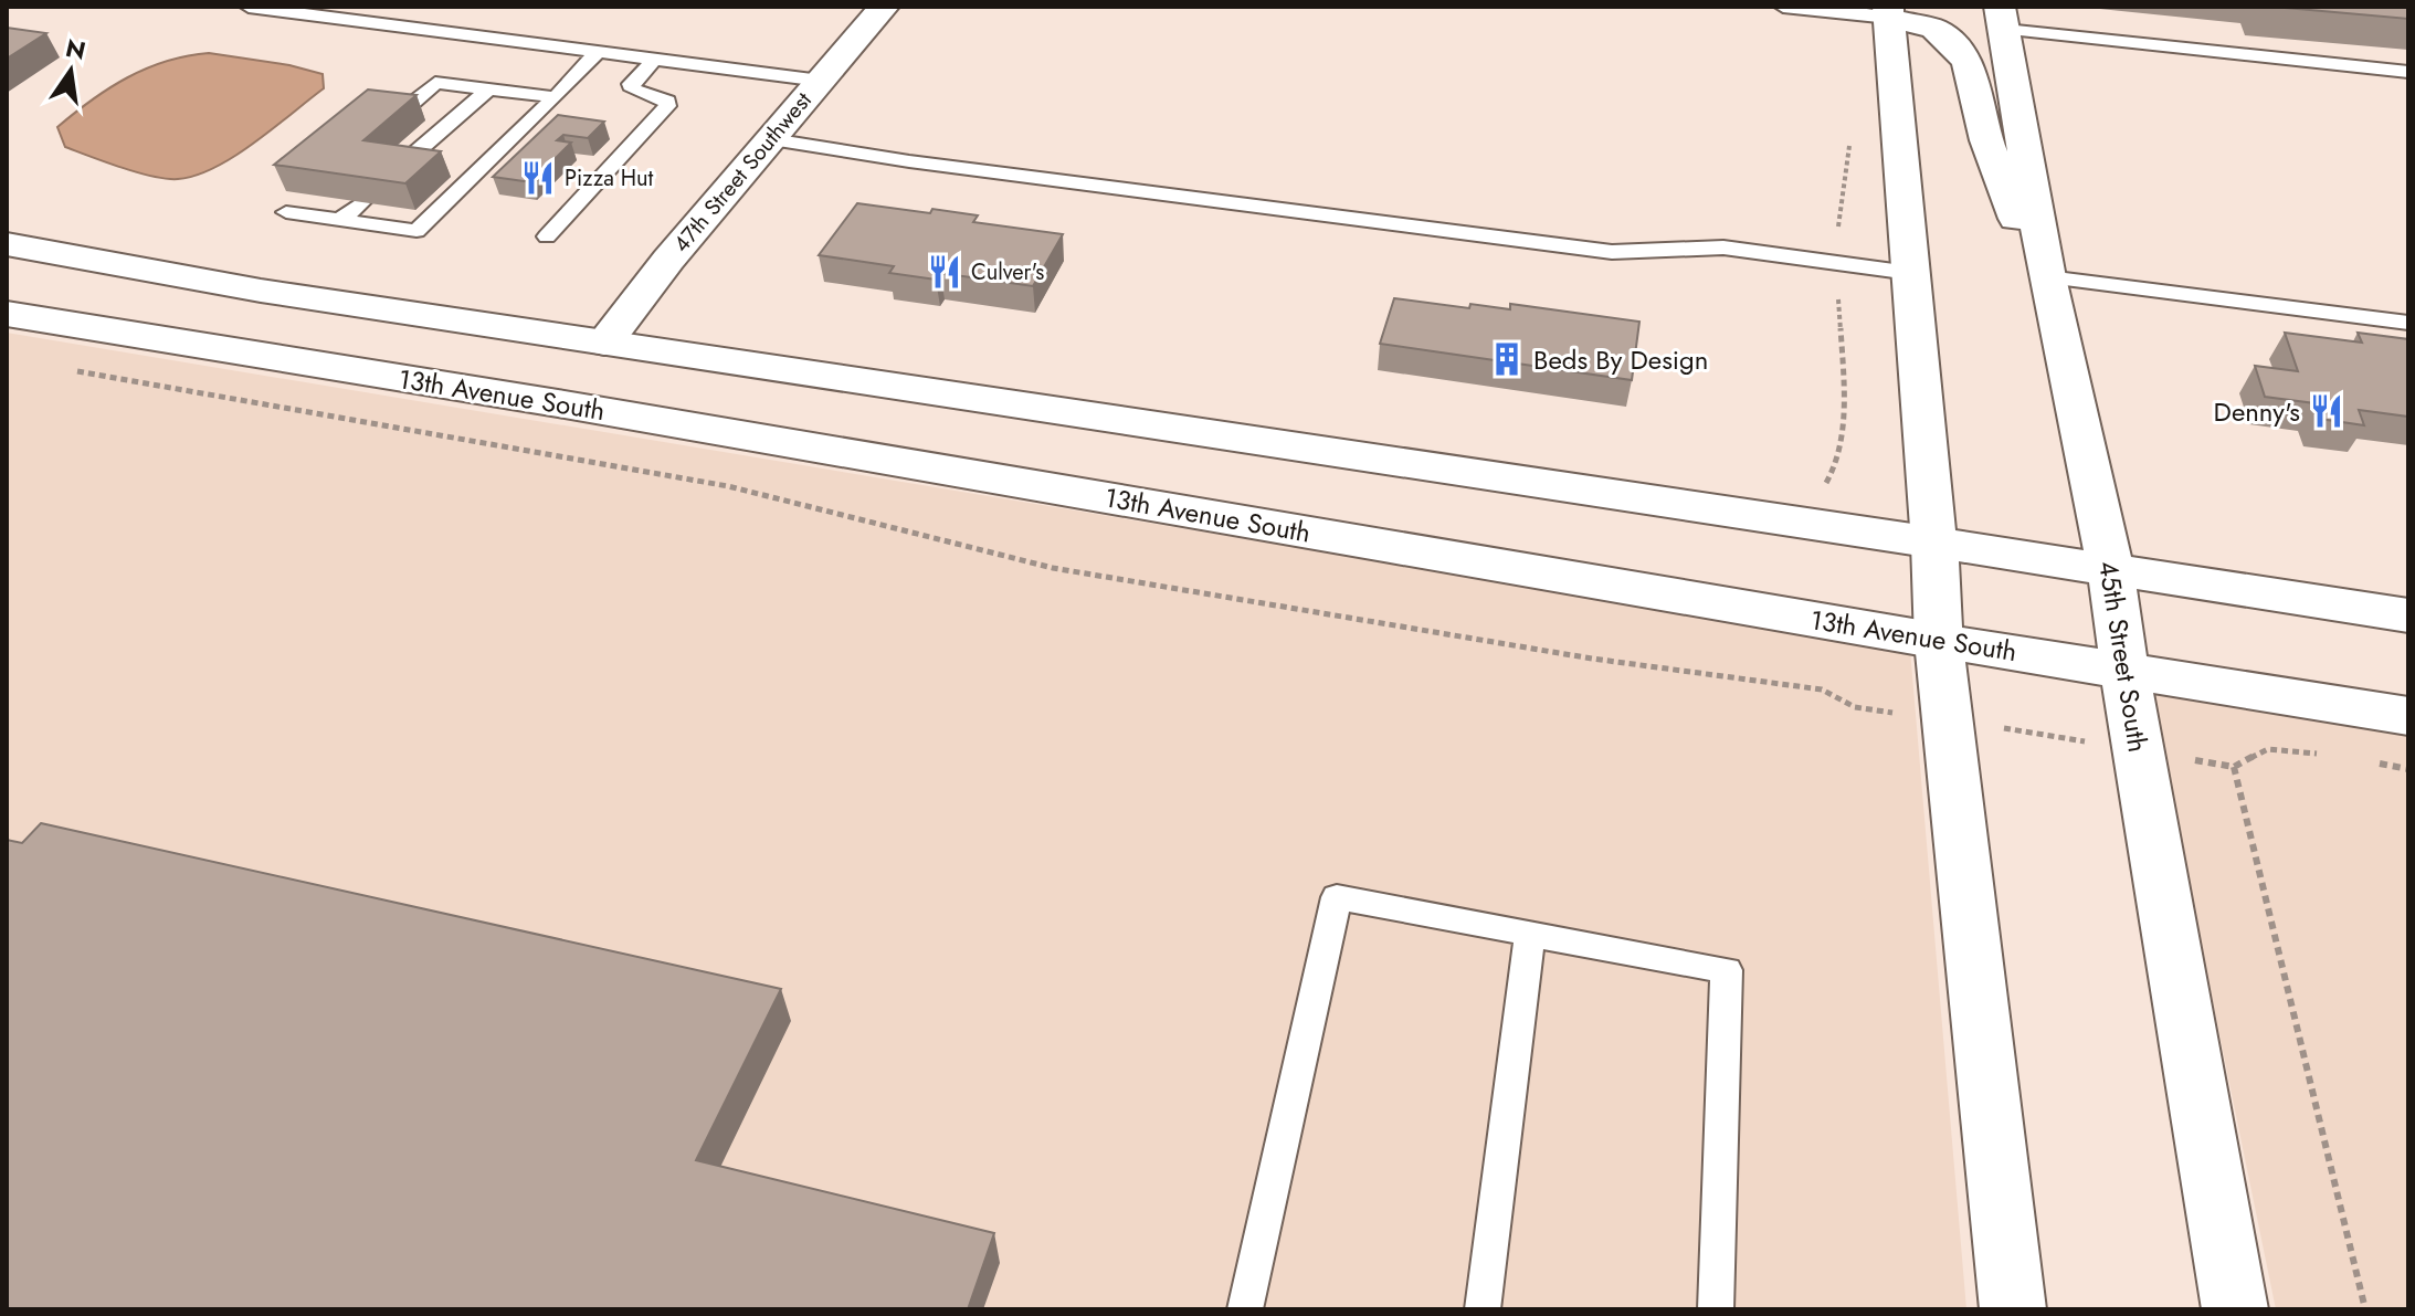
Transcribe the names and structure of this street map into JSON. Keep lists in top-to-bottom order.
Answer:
{
  "streets": {
    "main road": ["47th Street Southwest", "13th Avenue South", "45th Street South"]
  },
  "crossings": [
    ["47th Street Southwest", "13th Avenue South"],
    ["13th Avenue South", "45th Street South"]
  ],
  "places": {
    "restaurant": ["Pizza Hut", "Culver's", "Denny's"],
    "building": ["Beds By Design"]
  },
  "north": "top"
}
